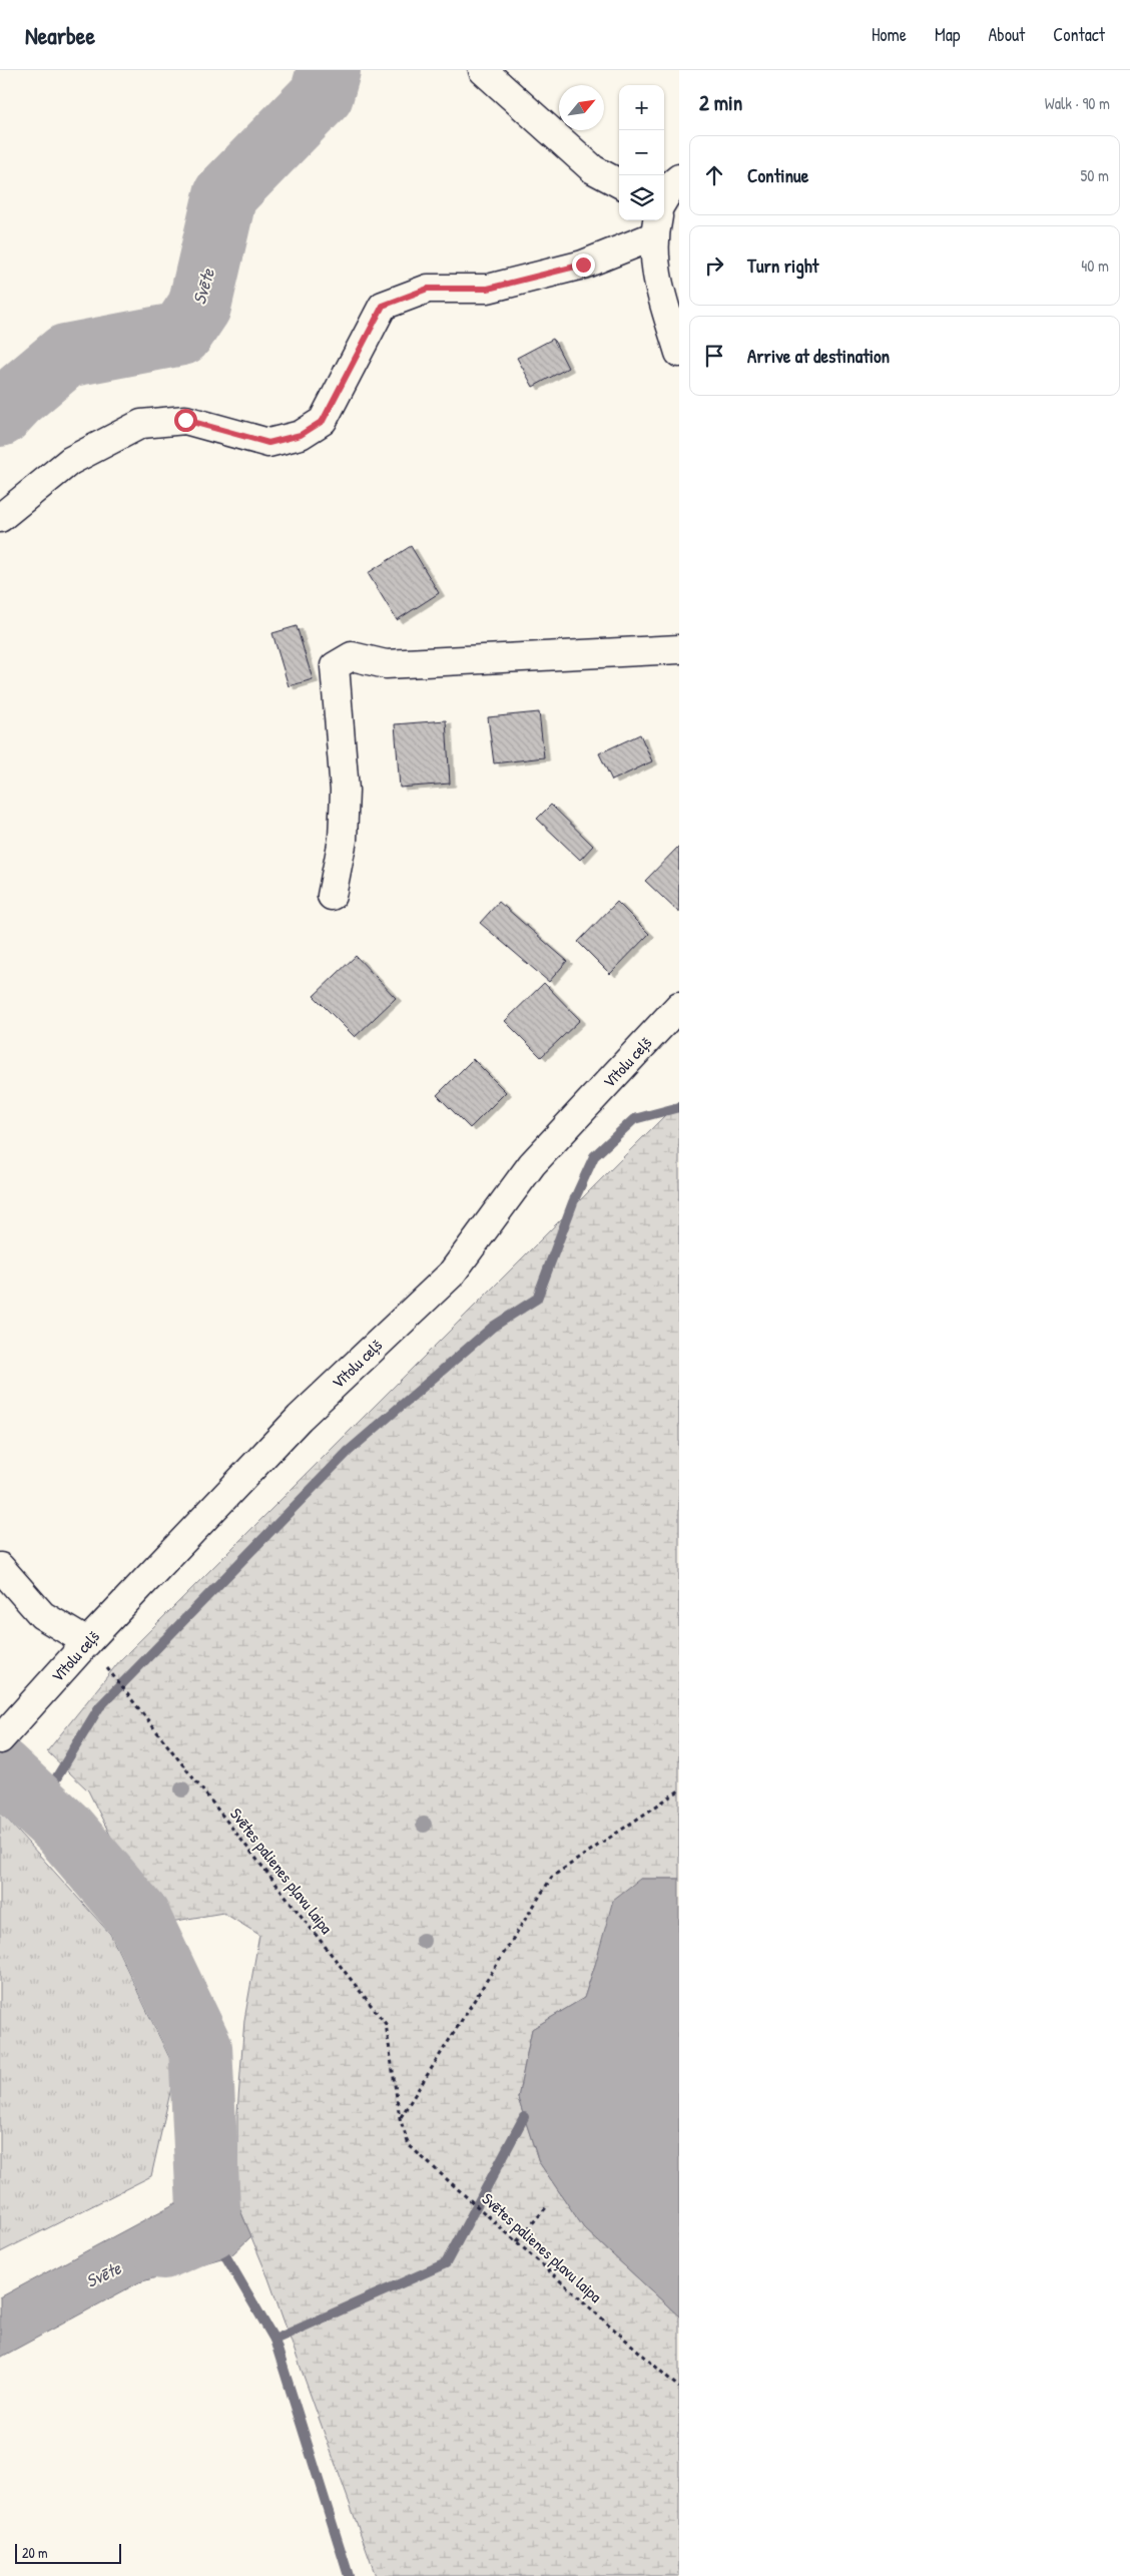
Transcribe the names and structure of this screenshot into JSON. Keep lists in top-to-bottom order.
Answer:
{
  "streets": {
    "street": ["Vītolu ceļš"],
    "path": ["Svētes palienes pļavu laipa"]
  },
  "water": ["Svēte"],
  "scale_bar": "20 m",
  "north": "top right",
  "page": {
    "header": "Nearbee",
    "nav": [
      "Home",
      "Map",
      "About",
      "Contact"
    ],
    "heading": ["2 min", "Walk · 90 m"],
    "map_buttons": ["+", "−"],
    "list": [
      ["Continue", "50 m"],
      ["Turn right", "40 m"],
      "Arrive at destination"
    ],
    "scale": "20 m"
  }
}
